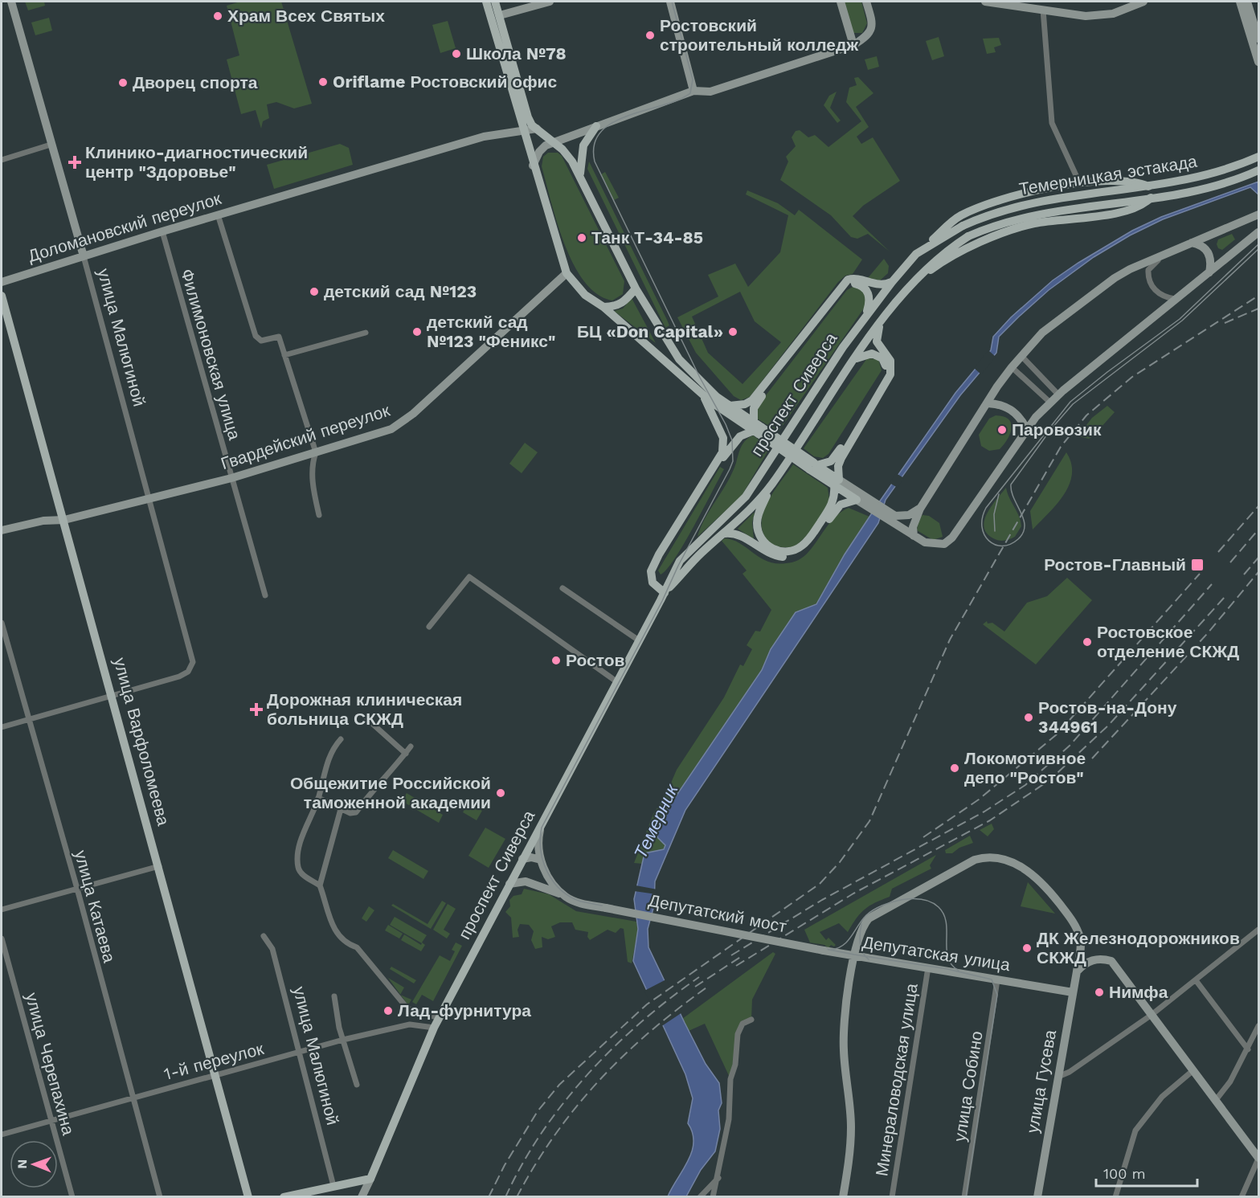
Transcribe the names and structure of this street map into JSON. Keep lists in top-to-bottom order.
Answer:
{
  "streets": {
    "main road": ["Темерницкая эстакада", "проспект Сиверса", "улица Варфоломеева"],
    "street": [
      "Доломановский переулок",
      "улица Малюгиной",
      "Филимоновская улица",
      "Гвардейский переулок",
      "улица Катаева",
      "Депутатский мост",
      "Депутатская улица",
      "1-й переулок",
      "улица Черепахина",
      "Минераловодская улица",
      "улица Гусева",
      "улица Собино"
    ]
  },
  "crossings": [
    ["Темерницкая эстакада", "проспект Сиверса"],
    ["Доломановский переулок", "улица Малюгиной"],
    ["Доломановский переулок", "Филимоновская улица"],
    ["улица Малюгиной", "Гвардейский переулок"],
    ["улица Малюгиной", "улица Варфоломеева"],
    ["улица Малюгиной", "1-й переулок"],
    ["Филимоновская улица", "Гвардейский переулок"],
    ["проспект Сиверса", "1-й переулок"],
    ["Гвардейский переулок", "улица Варфоломеева"],
    ["улица Варфоломеева", "1-й переулок"],
    ["улица Катаева", "1-й переулок"],
    ["Депутатский мост", "Депутатская улица"],
    ["Депутатская улица", "Минераловодская улица"],
    ["Депутатская улица", "улица Гусева"],
    ["Депутатская улица", "улица Собино"],
    ["1-й переулок", "улица Черепахина"]
  ],
  "water": ["Темерник"],
  "places": {
    "other": [
      "Храм Всех Святых",
      "Ростовский строительный колледж",
      "Школа №78",
      "Oriflame Ростовский офис",
      "Дворец спорта",
      "Танк Т-34-85",
      "детский сад №123",
      "детский сад №123 \"Феникс\"",
      "БЦ «Don Capital»",
      "Паровозик",
      "Ростовское отделение СКЖД",
      "Ростов",
      "Ростов-на-Дону 344961",
      "Локомотивное депо \"Ростов\"",
      "Общежитие Российской таможенной академии",
      "ДК Железнодорожников СКЖД",
      "Нимфа",
      "Лад-фурнитура"
    ],
    "health": ["Клинико-диагностический центр \"Здоровье\"", "Дорожная клиническая больница СКЖД"],
    "transit": ["Ростов-Главный"]
  },
  "scale_bar": "100 m",
  "north": "left"
}
